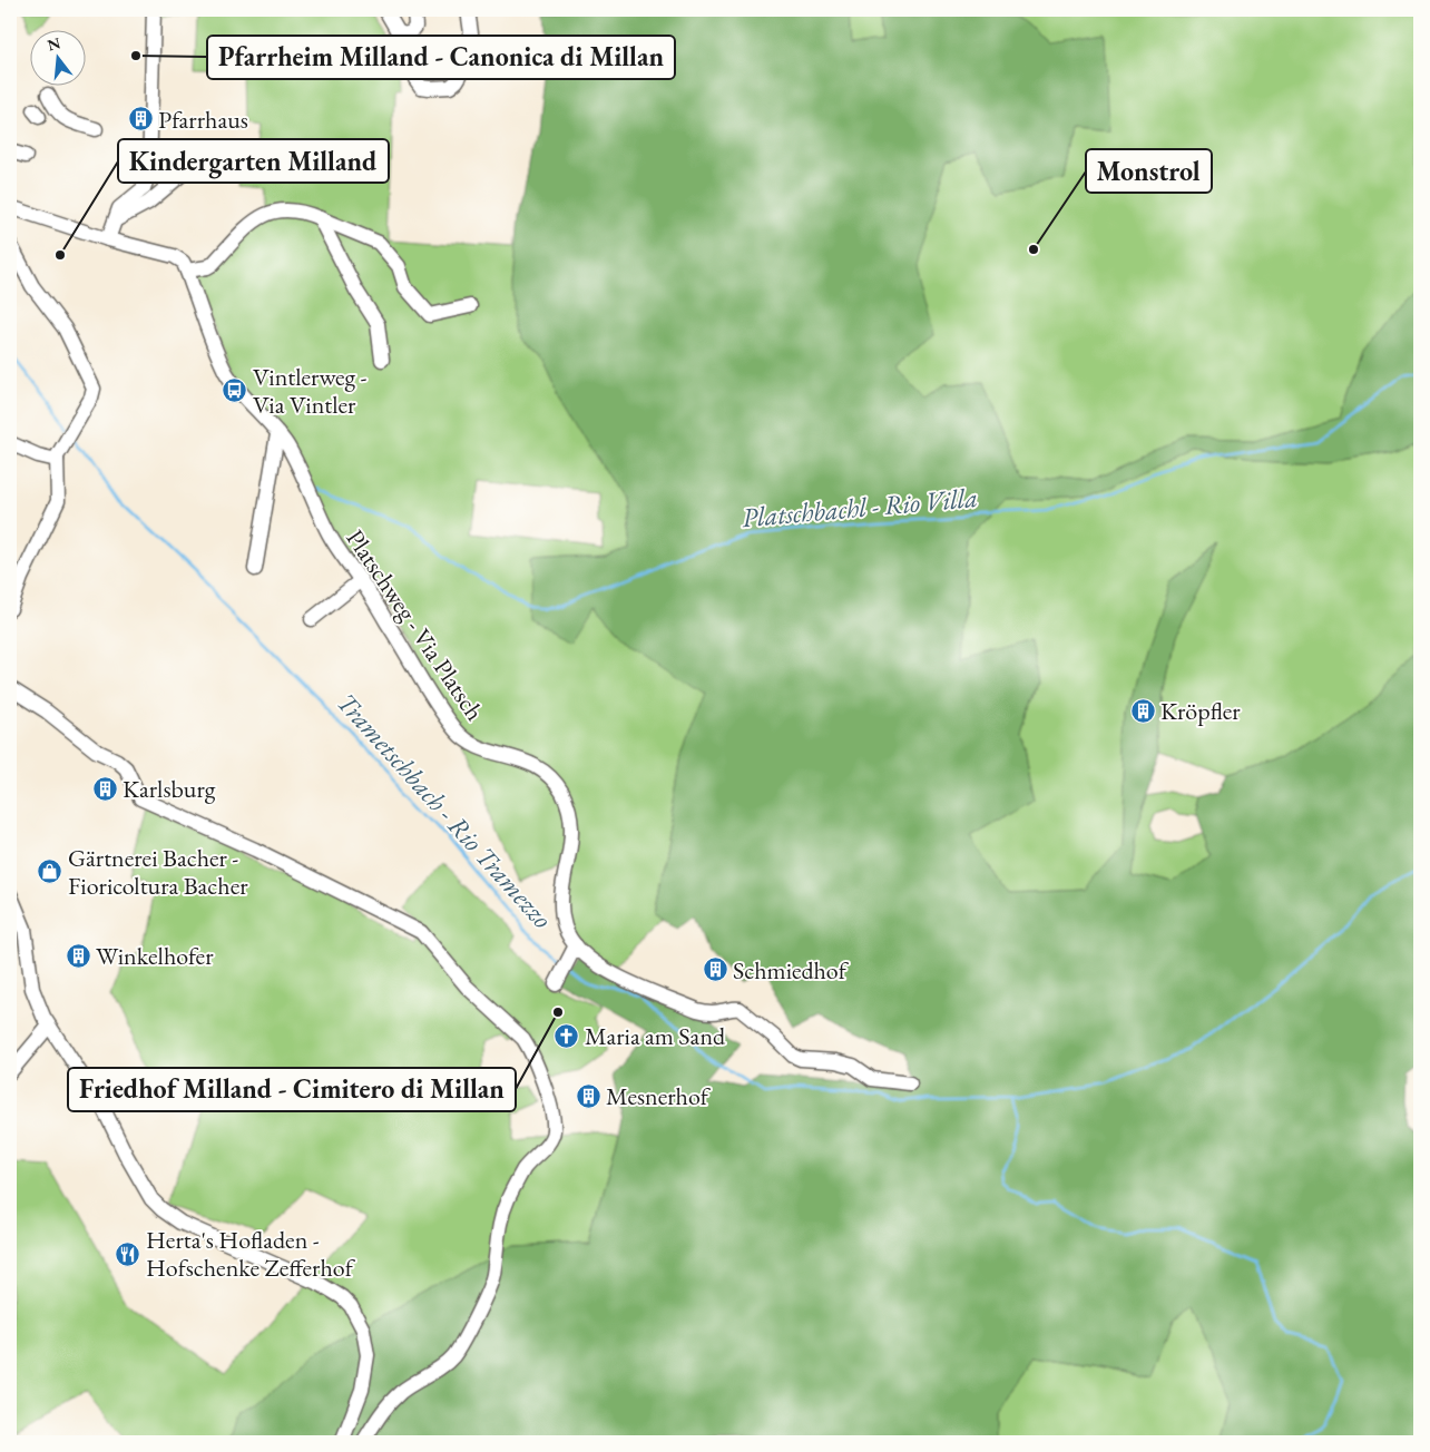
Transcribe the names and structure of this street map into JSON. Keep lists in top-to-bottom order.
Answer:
{
  "streets": {
    "street": ["Platschweg - Via Platsch"]
  },
  "water": ["Platschbachl - Rio Villa", "Trametschbach - Rio Tramezzo"],
  "places": {
    "other": [
      "Pfarrheim Milland - Canonica di Millan",
      "Monstrol",
      "Kindergarten Milland",
      "Friedhof Milland - Cimitero di Millan"
    ],
    "building": [
      "Pfarrhaus",
      "Kröpfler",
      "Karlsburg",
      "Winkelhofer",
      "Schmiedhof",
      "Mesnerhof"
    ],
    "bus stop": ["Vintlerweg - Via Vintler"],
    "shop": ["Gärtnerei Bacher - Fioricoltura Bacher"],
    "church": ["Maria am Sand"],
    "restaurant": ["Herta's Hofladen - Hofschenke Zefferhof"]
  },
  "north": "top"
}
